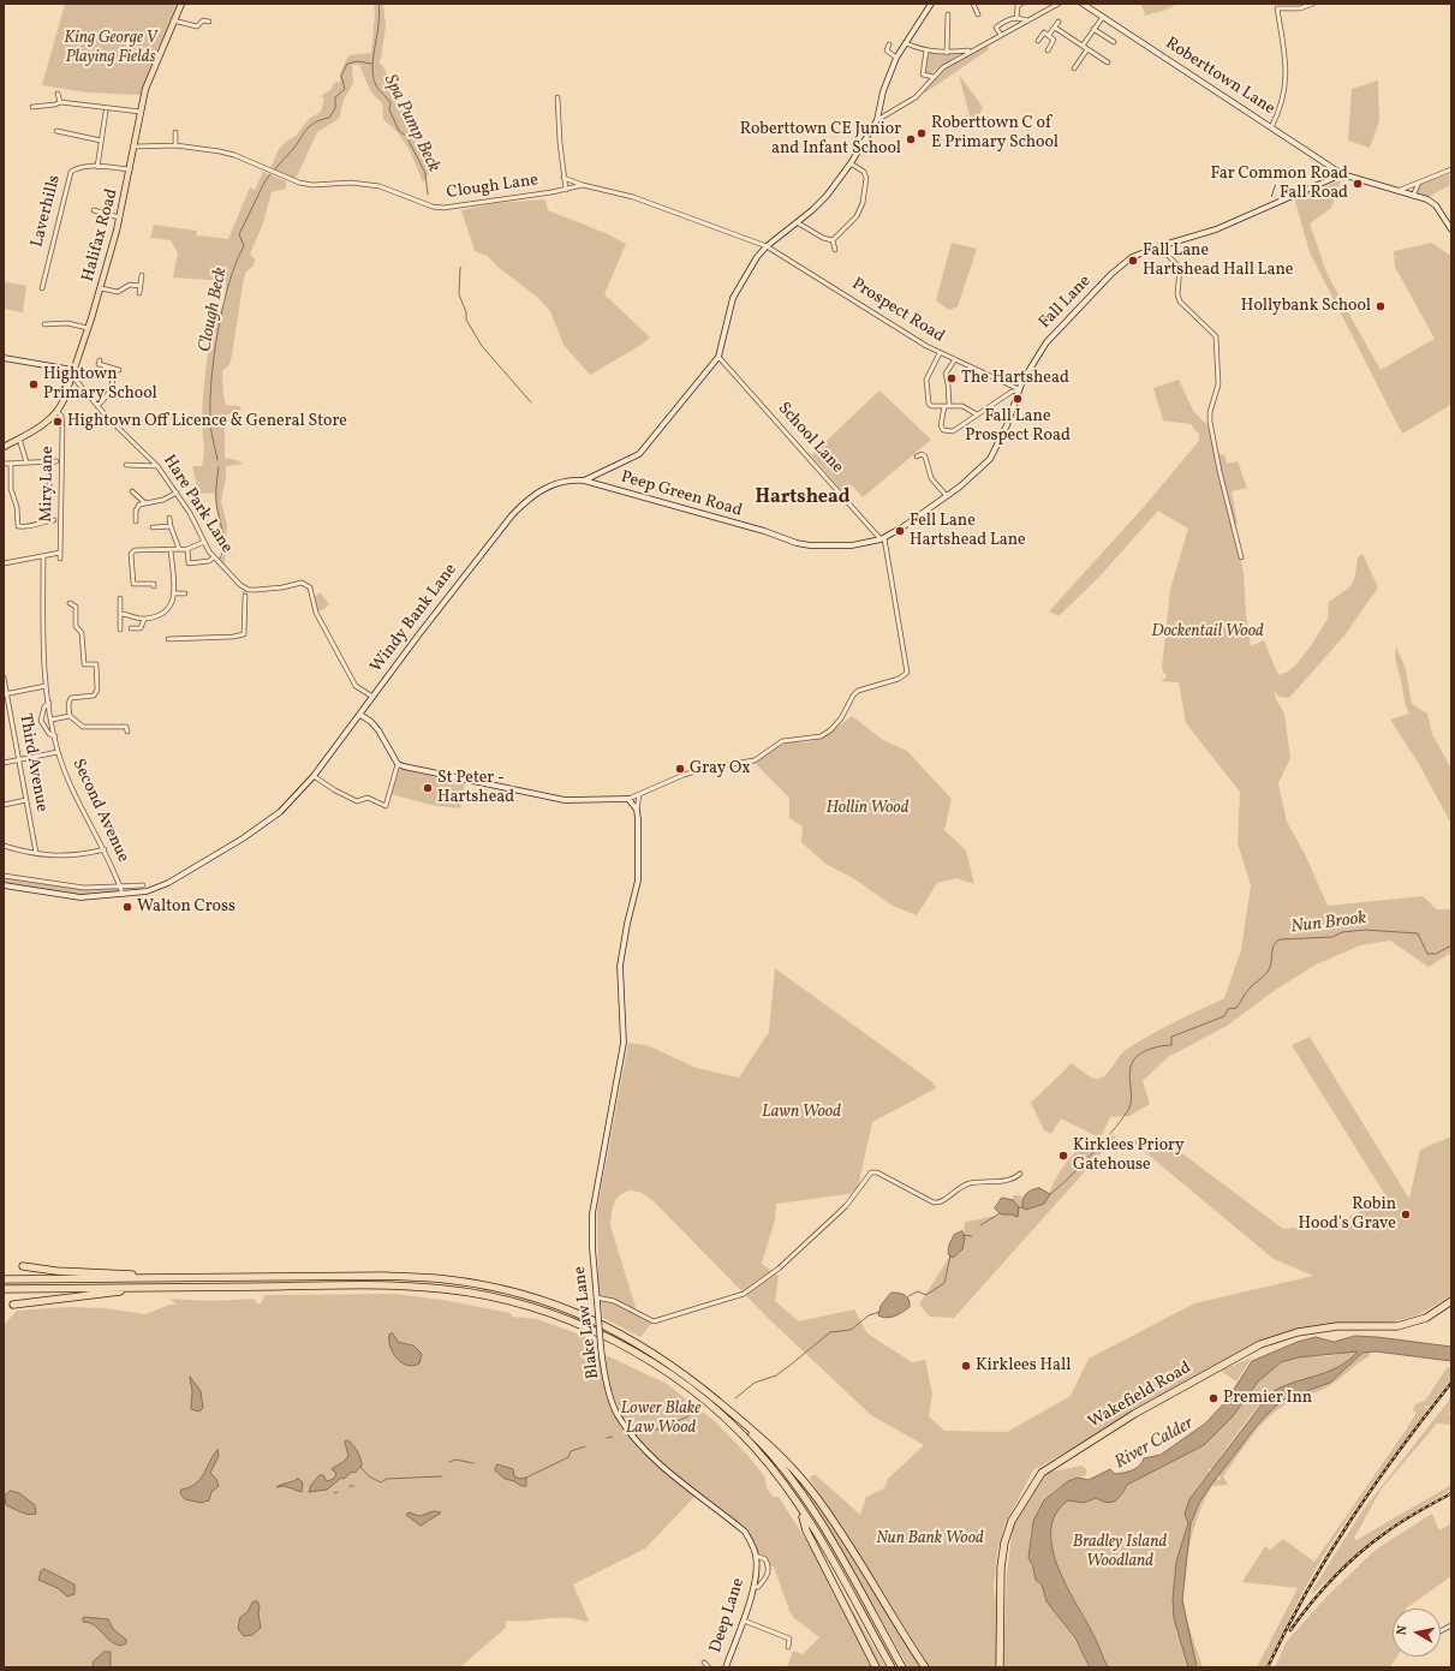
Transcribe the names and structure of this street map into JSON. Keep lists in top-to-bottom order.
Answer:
{
  "streets": {
    "highway": ["Wakefield Road"],
    "main road": ["Halifax Road"],
    "street": [
      "Roberttown Lane",
      "Clough Lane",
      "Laverhills",
      "Fall Lane",
      "Prospect Road",
      "School Lane",
      "Miry Lane",
      "Peep Green Road",
      "Hare Park Lane",
      "Windy Bank Lane",
      "Third Avenue",
      "Second Avenue",
      "Blake Law Lane",
      "Deep Lane"
    ]
  },
  "crossings": [
    ["Roberttown Lane", "Fall Lane"],
    ["Clough Lane", "Halifax Road"],
    ["Clough Lane", "Prospect Road"],
    ["Clough Lane", "Windy Bank Lane"],
    ["Laverhills", "Halifax Road"],
    ["Halifax Road", "Miry Lane"],
    ["Halifax Road", "Hare Park Lane"],
    ["Fall Lane", "Prospect Road"],
    ["Fall Lane", "School Lane"],
    ["Fall Lane", "Peep Green Road"],
    ["Prospect Road", "Windy Bank Lane"],
    ["School Lane", "Peep Green Road"],
    ["School Lane", "Windy Bank Lane"],
    ["Peep Green Road", "Windy Bank Lane"],
    ["Windy Bank Lane", "Second Avenue"],
    ["Blake Law Lane", "Deep Lane"]
  ],
  "districts": ["Hartshead"],
  "water": [
    "Spa Pump Beck",
    "Clough Beck",
    "Nun Brook",
    "River Calder"
  ],
  "parks": [
    "King George V Playing Fields",
    "Dockentail Wood",
    "Hollin Wood",
    "Lawn Wood",
    "Lower Blake Law Wood",
    "Nun Bank Wood",
    "Bradley Island Woodland"
  ],
  "places": [
    "Roberttown C of E Primary School",
    "Roberttown CE Junior and Infant School",
    "Far Common Road / Fall Road",
    "Fall Lane Hartshead Hall Lane",
    "Hollybank School",
    "The Hartshead",
    "Hightown Primary School",
    "Fall Lane Prospect Road",
    "Hightown Off Licence & General Store",
    "Fell Lane Hartshead Lane",
    "Gray Ox",
    "St Peter - Hartshead",
    "Walton Cross",
    "Kirklees Priory Gatehouse",
    "Robin Hood's Grave",
    "Kirklees Hall",
    "Premier Inn"
  ],
  "north": "left"
}
